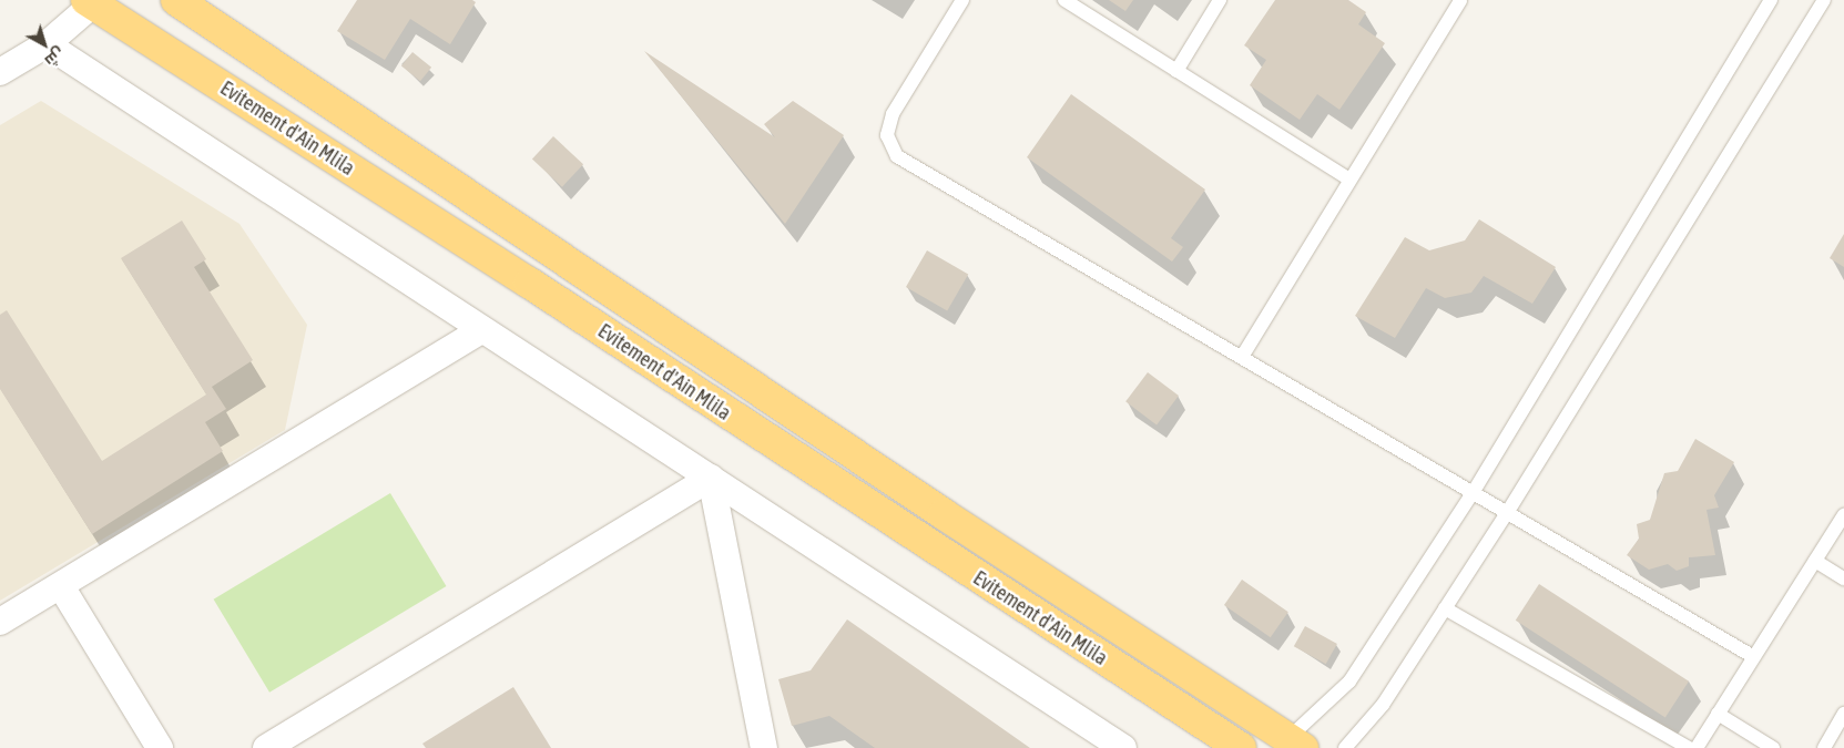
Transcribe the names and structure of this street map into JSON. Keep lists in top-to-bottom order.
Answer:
{
  "streets": {
    "highway": ["Evitement d'Ain Mlila"]
  },
  "north": "bottom right"
}
